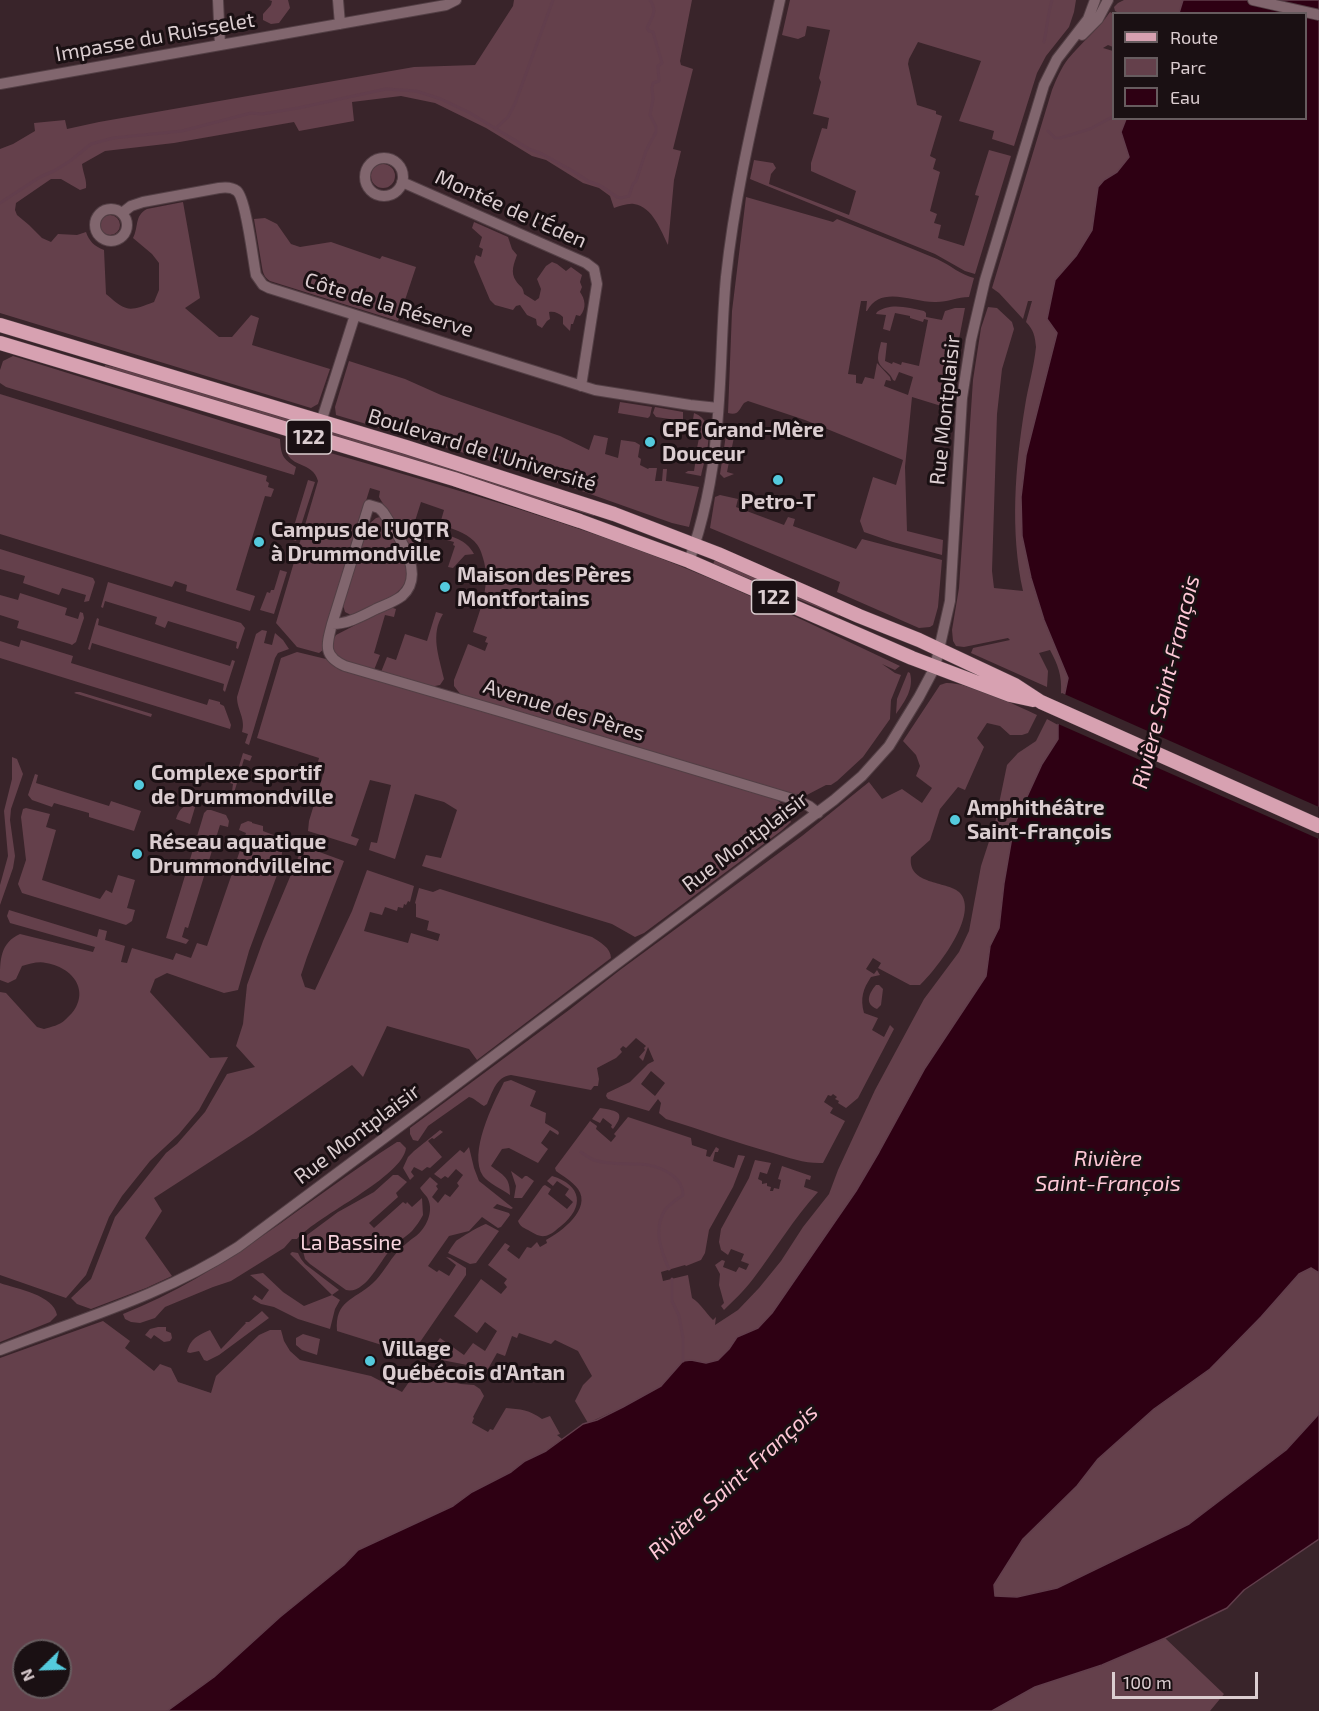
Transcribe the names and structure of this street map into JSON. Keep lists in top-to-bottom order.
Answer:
{
  "streets": {
    "main road": ["122", "Boulevard de l'Université"],
    "street": [
      "Impasse du Ruisselet",
      "Montée de l'Éden",
      "Côte de la Réserve",
      "Rue Montplaisir",
      "Avenue des Pères"
    ]
  },
  "crossings": [
    ["Montée de l'Éden", "Côte de la Réserve"],
    ["Rue Montplaisir", "122"],
    ["Rue Montplaisir", "Boulevard de l'Université"],
    ["Rue Montplaisir", "Avenue des Pères"],
    ["122", "Boulevard de l'Université"]
  ],
  "water": ["Rivière Saint-François"],
  "parks": ["La Bassine"],
  "places": [
    "CPE Grand-Mère Douceur",
    "Petro-T",
    "Campus de l'UQTR à Drummondville",
    "Maison des Pères Montfortains",
    "Complexe sportif de Drummondville",
    "Amphithéâtre Saint-François",
    "Réseau aquatique DrummondvilleInc",
    "Village Québécois d'Antan"
  ],
  "legend": ["Route", "Parc", "Eau"],
  "scale_bar": "100 m",
  "north": "bottom left"
}
